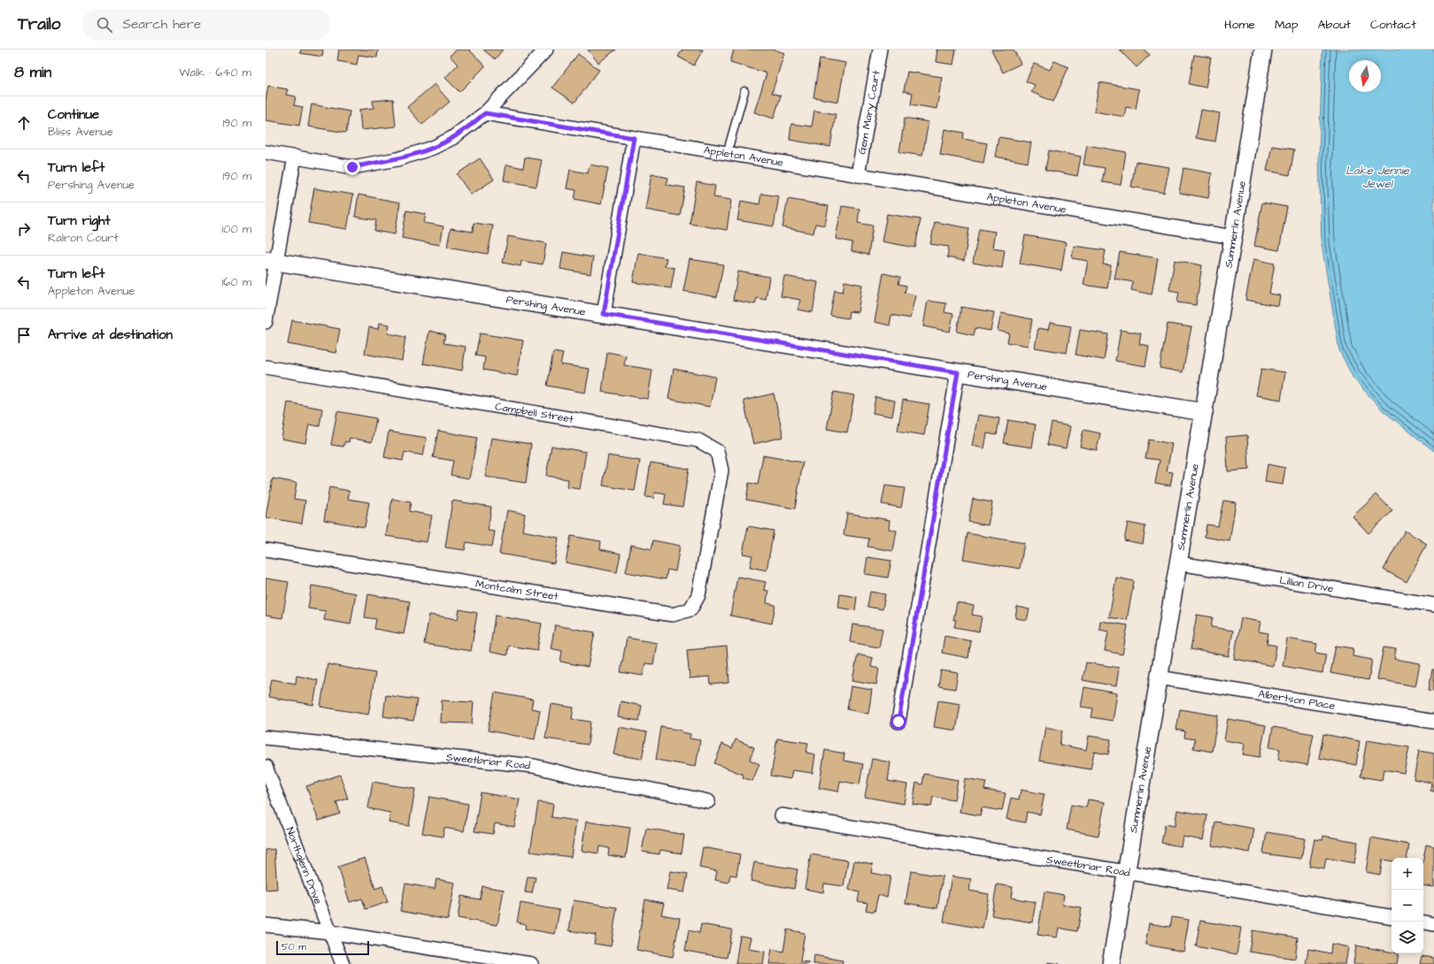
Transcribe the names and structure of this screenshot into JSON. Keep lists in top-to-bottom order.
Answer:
{
  "streets": {
    "street": [
      "Gem Mary Court",
      "Appleton Avenue",
      "Summerlin Avenue",
      "Pershing Avenue",
      "Campbell Street",
      "Lillian Drive",
      "Montcalm Street",
      "Albertson Place",
      "Sweetbriar Road",
      "Northglenn Drive"
    ]
  },
  "crossings": [
    ["Gem Mary Court", "Appleton Avenue"],
    ["Appleton Avenue", "Summerlin Avenue"],
    ["Summerlin Avenue", "Pershing Avenue"],
    ["Summerlin Avenue", "Lillian Drive"],
    ["Summerlin Avenue", "Albertson Place"],
    ["Summerlin Avenue", "Sweetbriar Road"],
    ["Campbell Street", "Montcalm Street"]
  ],
  "water": ["Lake Jennie Jewel"],
  "scale_bar": "50 m",
  "north": "bottom",
  "page": {
    "header": "Trailo",
    "search": "Search here",
    "nav": [
      "Home",
      "Map",
      "About",
      "Contact"
    ],
    "heading": ["8 min", "Walk · 640 m"],
    "list": [
      ["Continue", "Bliss Avenue", "190 m"],
      ["Turn left", "Pershing Avenue", "190 m"],
      ["Turn right", "Ralron Court", "100 m"],
      ["Turn left", "Appleton Avenue", "160 m"],
      "Arrive at destination"
    ],
    "map_buttons": ["+", "−"],
    "scale": "50 m"
  }
}
